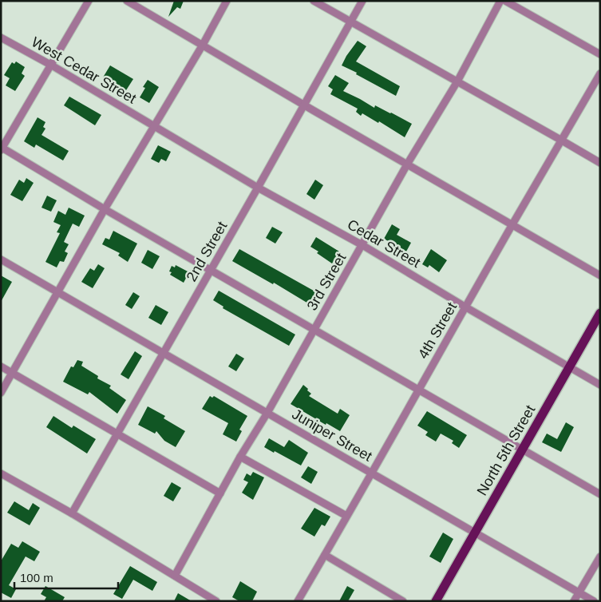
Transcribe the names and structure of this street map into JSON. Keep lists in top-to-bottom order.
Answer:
{
  "streets": {
    "main road": ["North 5th Street"],
    "street": [
      "West Cedar Street",
      "Cedar Street",
      "2nd Street",
      "3rd Street",
      "4th Street",
      "Juniper Street"
    ]
  },
  "crossings": [
    ["West Cedar Street", "Cedar Street"],
    ["Cedar Street", "2nd Street"],
    ["Cedar Street", "3rd Street"],
    ["Cedar Street", "4th Street"],
    ["Cedar Street", "North 5th Street"],
    ["2nd Street", "Juniper Street"],
    ["3rd Street", "Juniper Street"],
    ["4th Street", "Juniper Street"],
    ["Juniper Street", "North 5th Street"]
  ],
  "scale_bar": "100 m"
}
